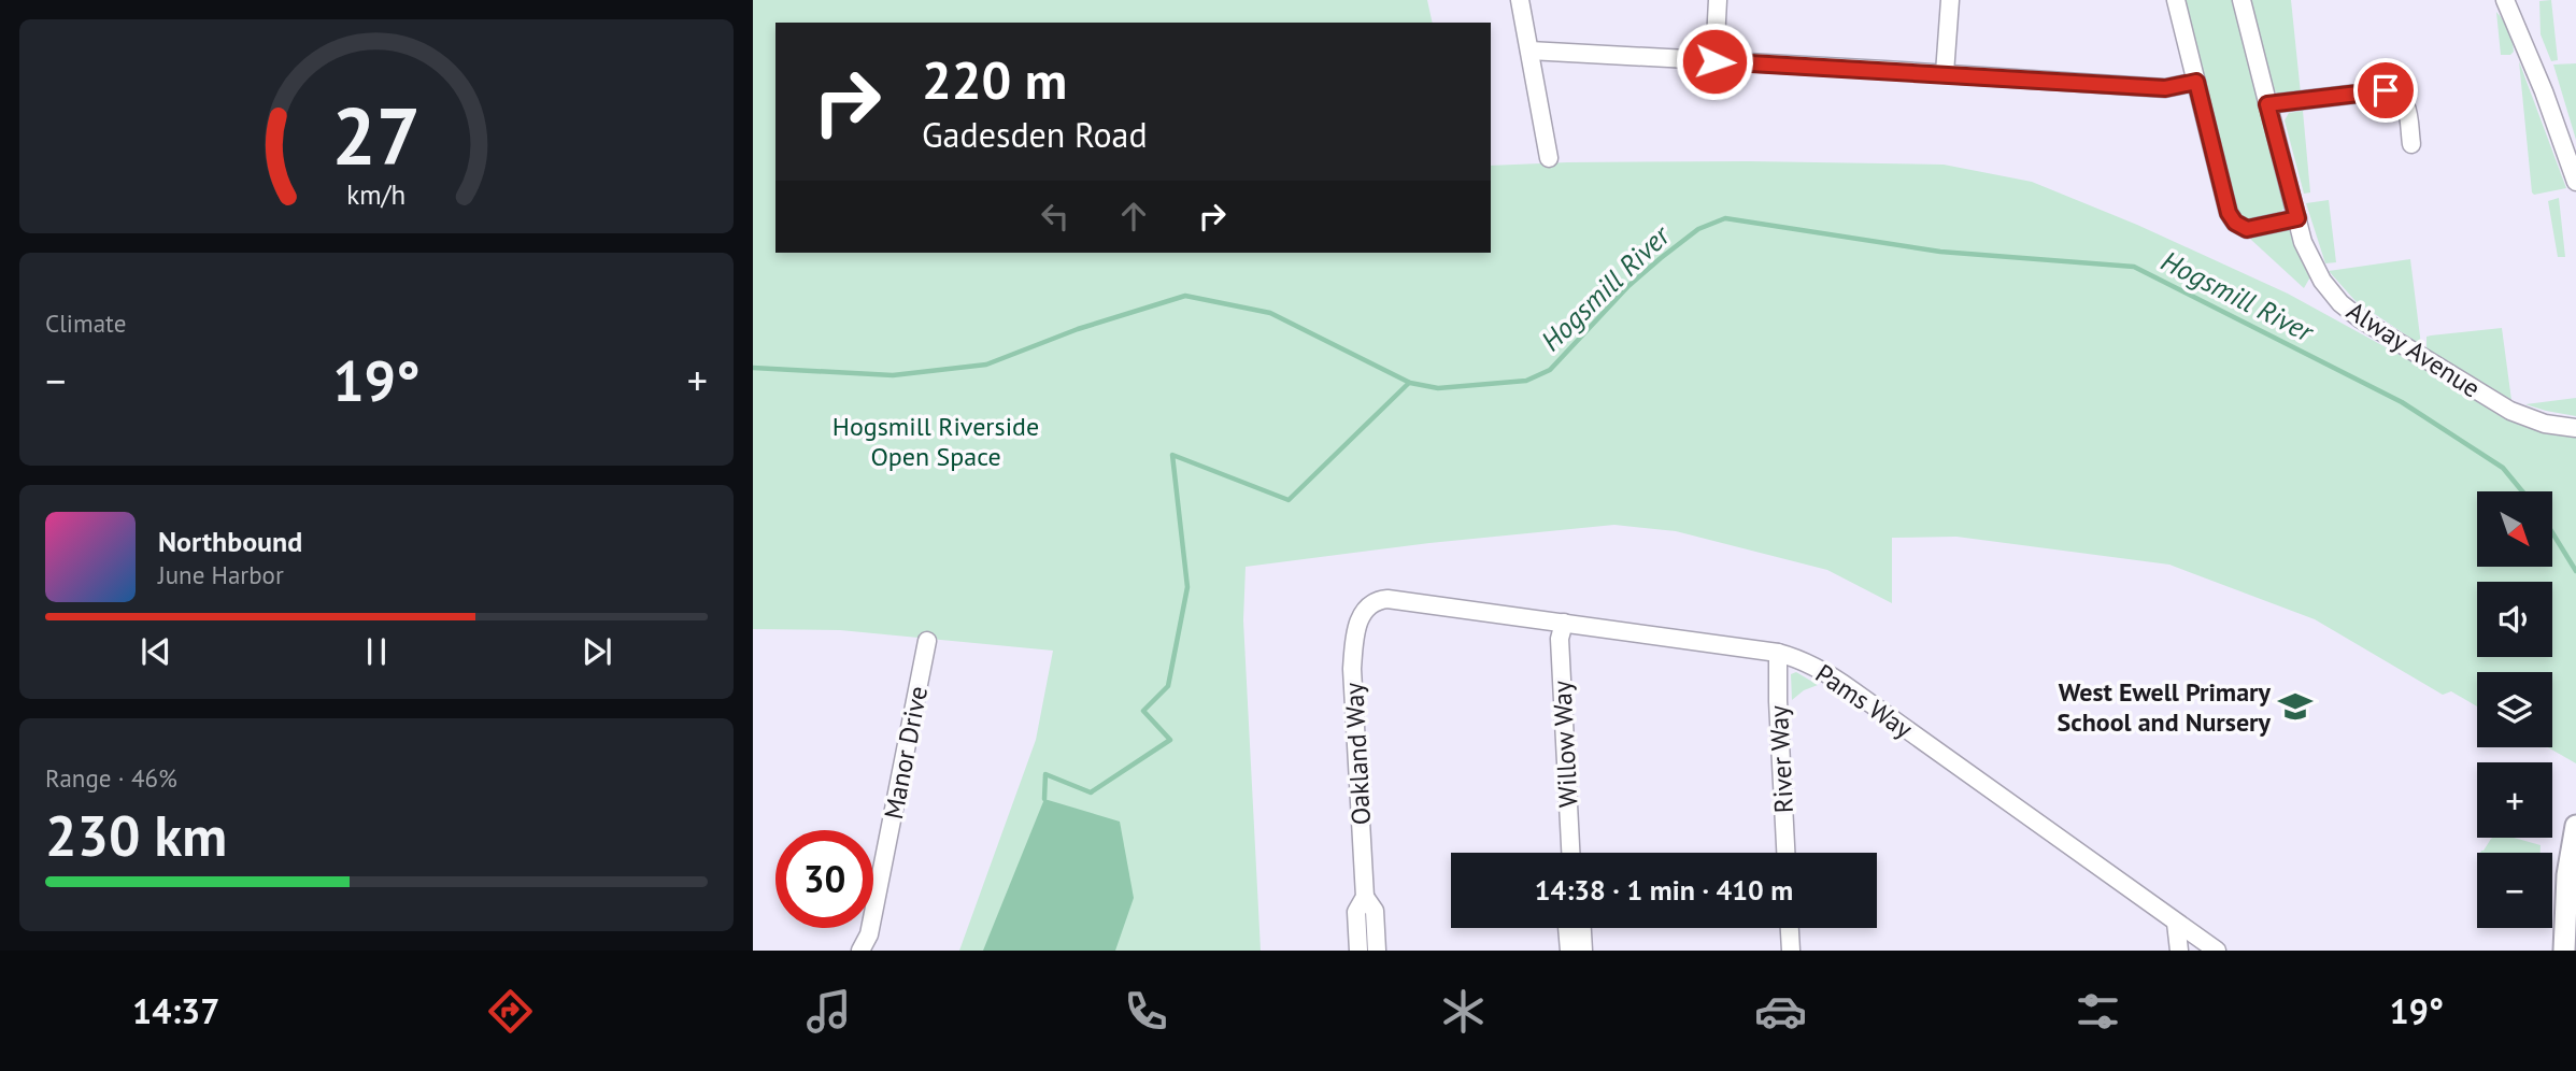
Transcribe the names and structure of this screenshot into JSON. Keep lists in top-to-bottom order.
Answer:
{
  "streets": {
    "street": [
      "Alway Avenue",
      "Pams Way",
      "Willow Way",
      "Manor Drive",
      "Oakland Way",
      "River Way"
    ]
  },
  "crossings": [
    ["Pams Way", "Willow Way"],
    ["Pams Way", "Oakland Way"],
    ["Pams Way", "River Way"]
  ],
  "water": ["Hogsmill River"],
  "parks": ["Hogsmill Riverside Open Space"],
  "places": {
    "school or university": ["West Ewell Primary School and Nursery"]
  },
  "north": "bottom right",
  "page": {
    "turn": ["220 m", "Gadesden Road"],
    "tile": [
      "Climate",
      ["Range · 46%", "230 km"]
    ],
    "heat": ["−", "19°", "+"],
    "map_buttons": ["+", "−"],
    "song": ["Northbound", "June Harbor"],
    "limit": "30",
    "trip": "14:38 · 1 min · 410 m",
    "tabs": ["14:37", "19°"],
    "gauge": ["27", "km/h"]
  }
}
